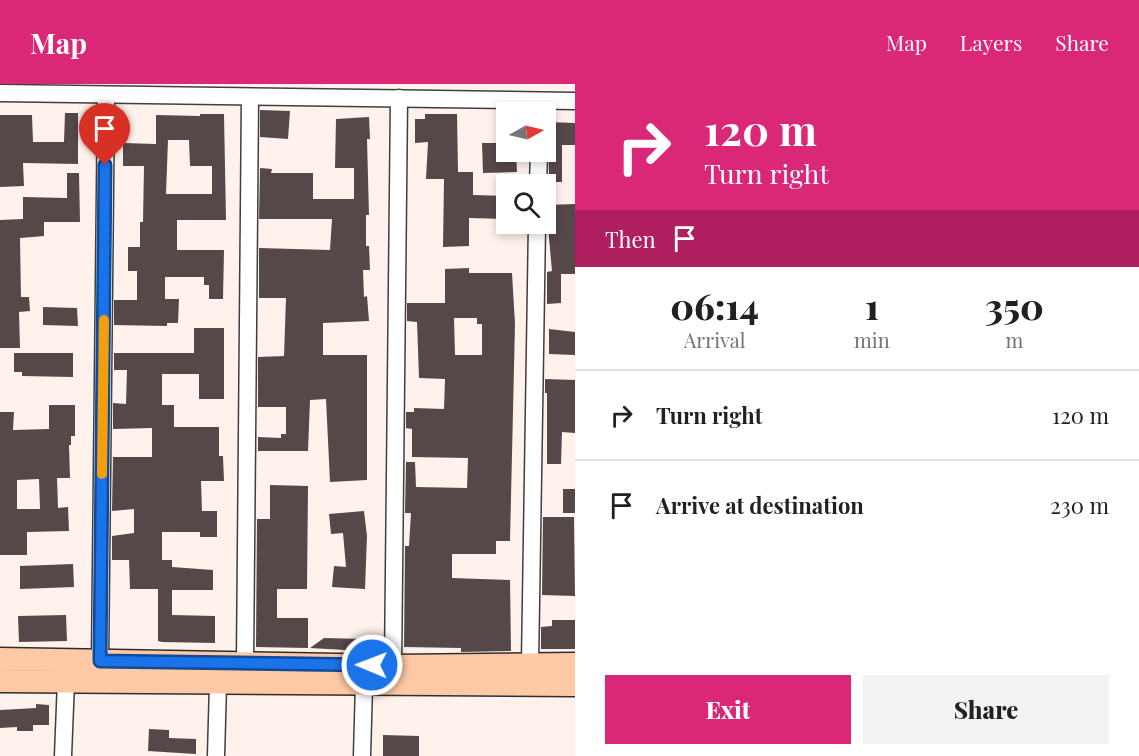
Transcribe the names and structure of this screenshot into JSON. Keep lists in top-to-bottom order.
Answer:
{
  "north": "right",
  "page": {
    "header": "Map",
    "nav": ["Map", "Layers", "Share"],
    "turn": ["120 m", "Turn right"],
    "then": "Then",
    "eta": [
      "06:14",
      "Arrival",
      "1",
      "min",
      "350",
      "m"
    ],
    "list": [
      {
        "name": "Turn right",
        "value": "120 m"
      },
      {
        "name": "Arrive at destination",
        "value": "230 m"
      }
    ],
    "buttons": ["Exit", "Share"]
  }
}
